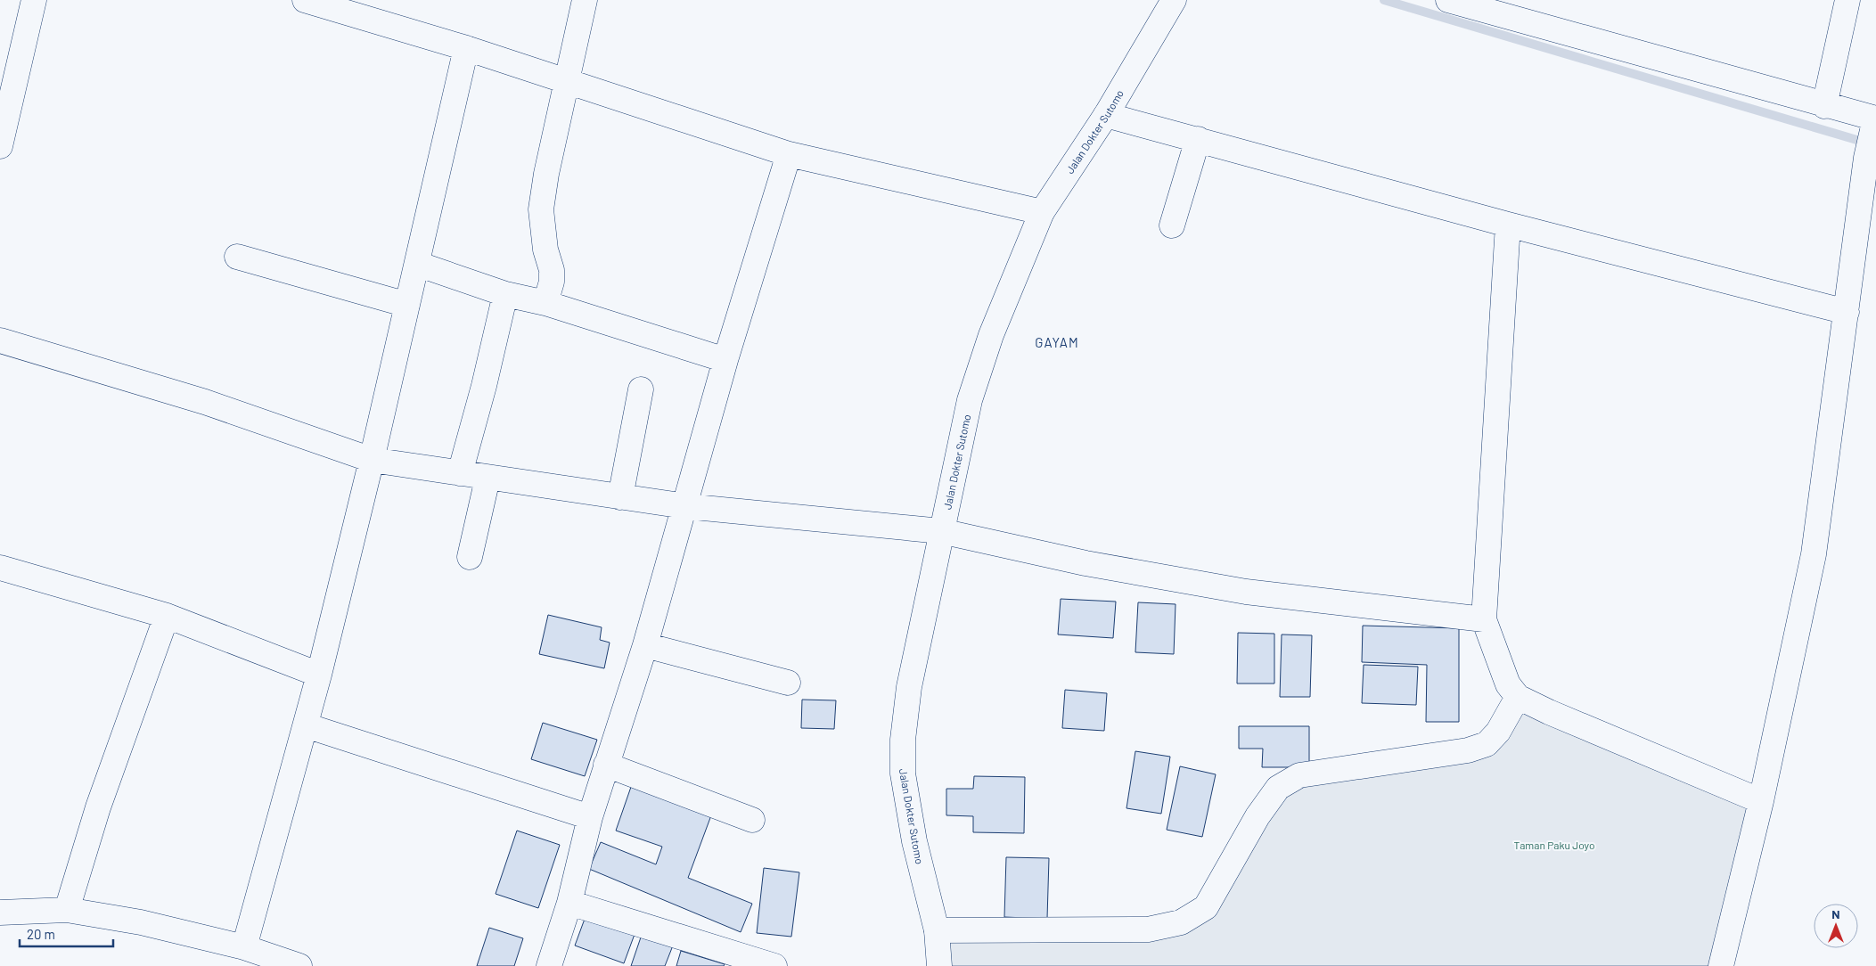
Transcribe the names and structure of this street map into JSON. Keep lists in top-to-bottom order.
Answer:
{
  "streets": {
    "street": ["Jalan Dokter Sutomo"]
  },
  "districts": ["GAYAM"],
  "parks": ["Taman Paku Joyo"],
  "scale_bar": "20 m",
  "north": "top"
}
